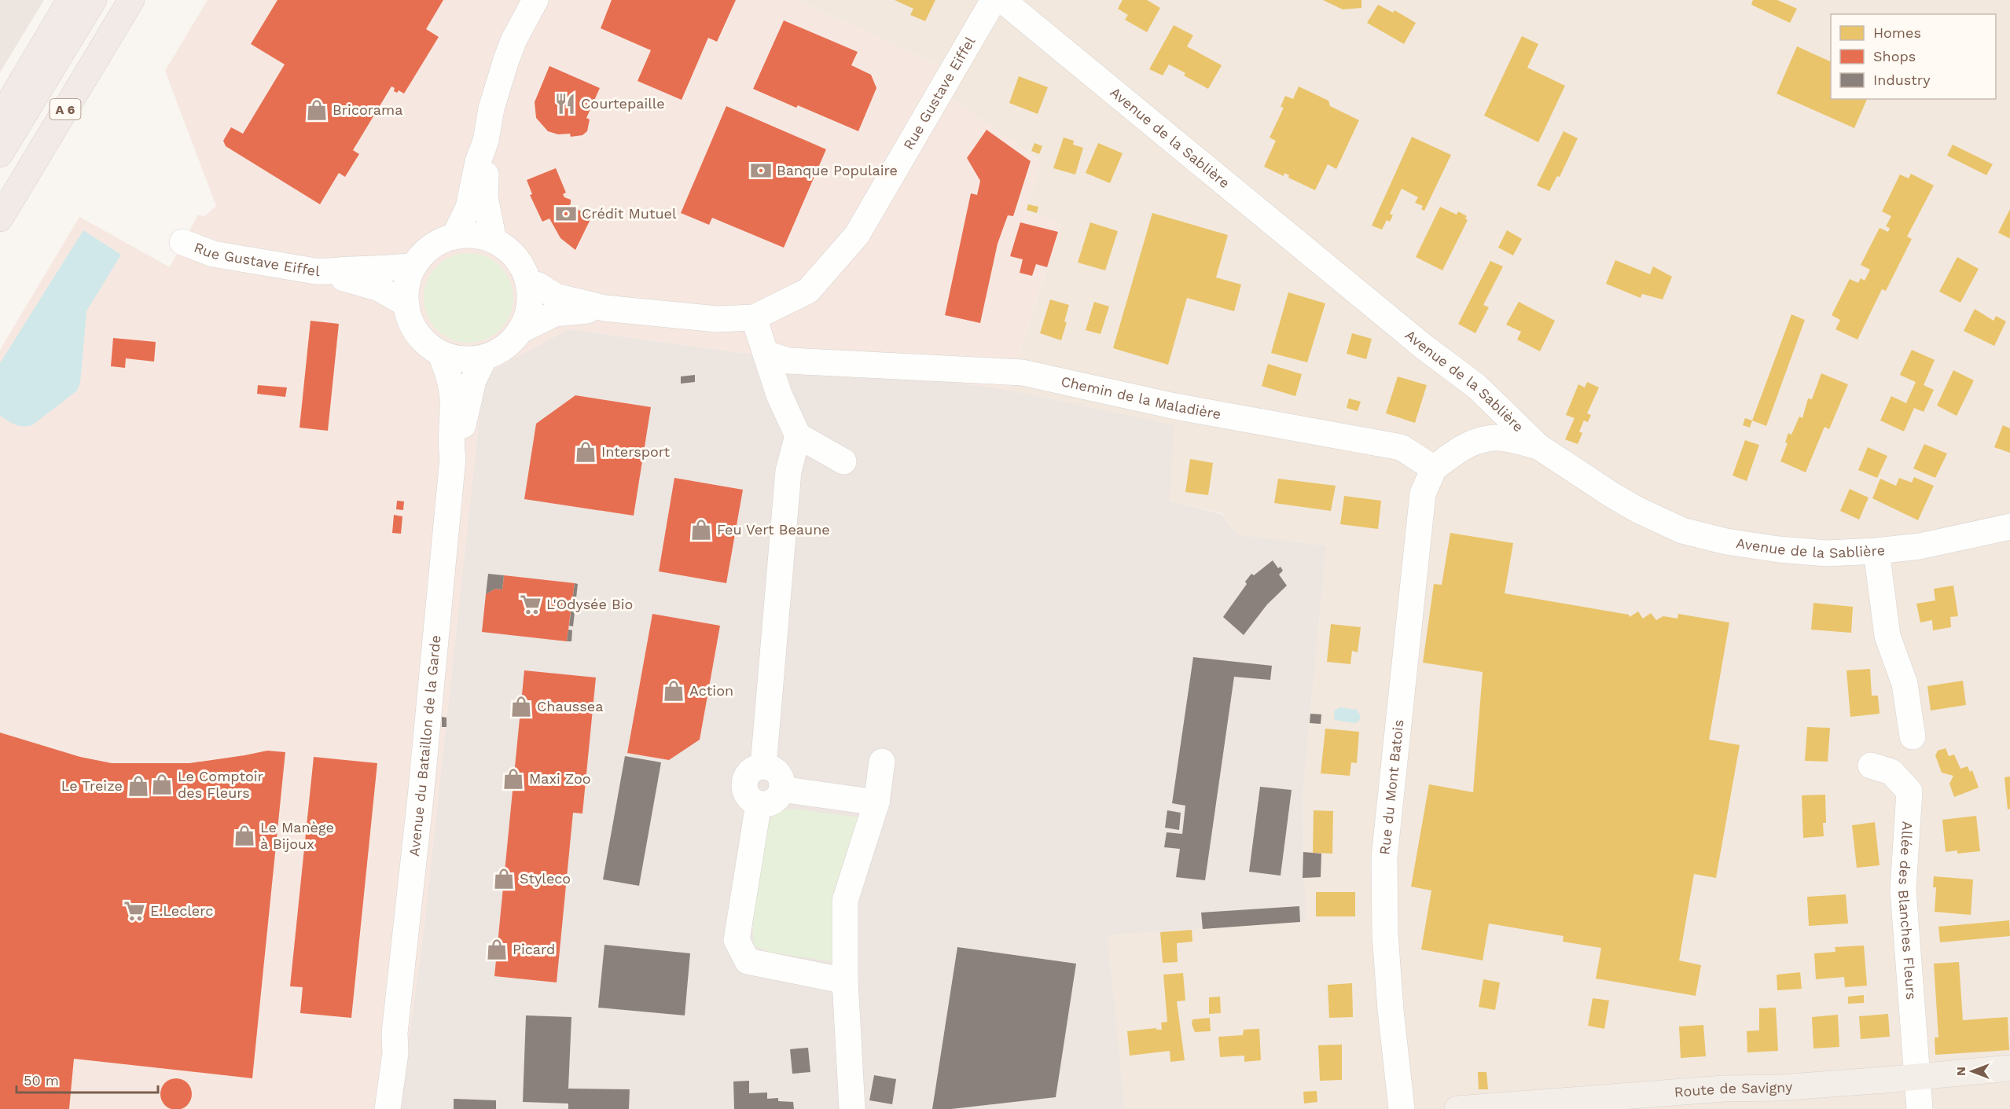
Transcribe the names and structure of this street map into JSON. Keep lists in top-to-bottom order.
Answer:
{
  "streets": {
    "highway": ["A 6"],
    "main road": ["Route de Savigny"],
    "street": [
      "Rue Gustave Eiffel",
      "Avenue de la Sablière",
      "Chemin de la Maladière",
      "Avenue du Bataillon de la Garde",
      "Rue du Mont Batois",
      "Allée des Blanches Fleurs"
    ]
  },
  "crossings": [
    ["Rue Gustave Eiffel", "Avenue du Bataillon de la Garde"],
    ["Chemin de la Maladière", "Rue du Mont Batois"],
    ["Allée des Blanches Fleurs", "Route de Savigny"]
  ],
  "places": {
    "restaurant": ["Courtepaille"],
    "shop": [
      "Bricorama",
      "Intersport",
      "Feu Vert Beaune",
      "Action",
      "Chaussea",
      "Maxi Zoo",
      "Le Comptoir des Fleurs",
      "Le Treize",
      "Le Manège à Bijoux",
      "Styleco",
      "Picard"
    ],
    "bank": ["Banque Populaire", "Crédit Mutuel"],
    "supermarket": ["L'Odysée Bio", "E.Leclerc"]
  },
  "legend": ["Homes", "Shops", "Industry"],
  "scale_bar": "50 m",
  "north": "left"
}
